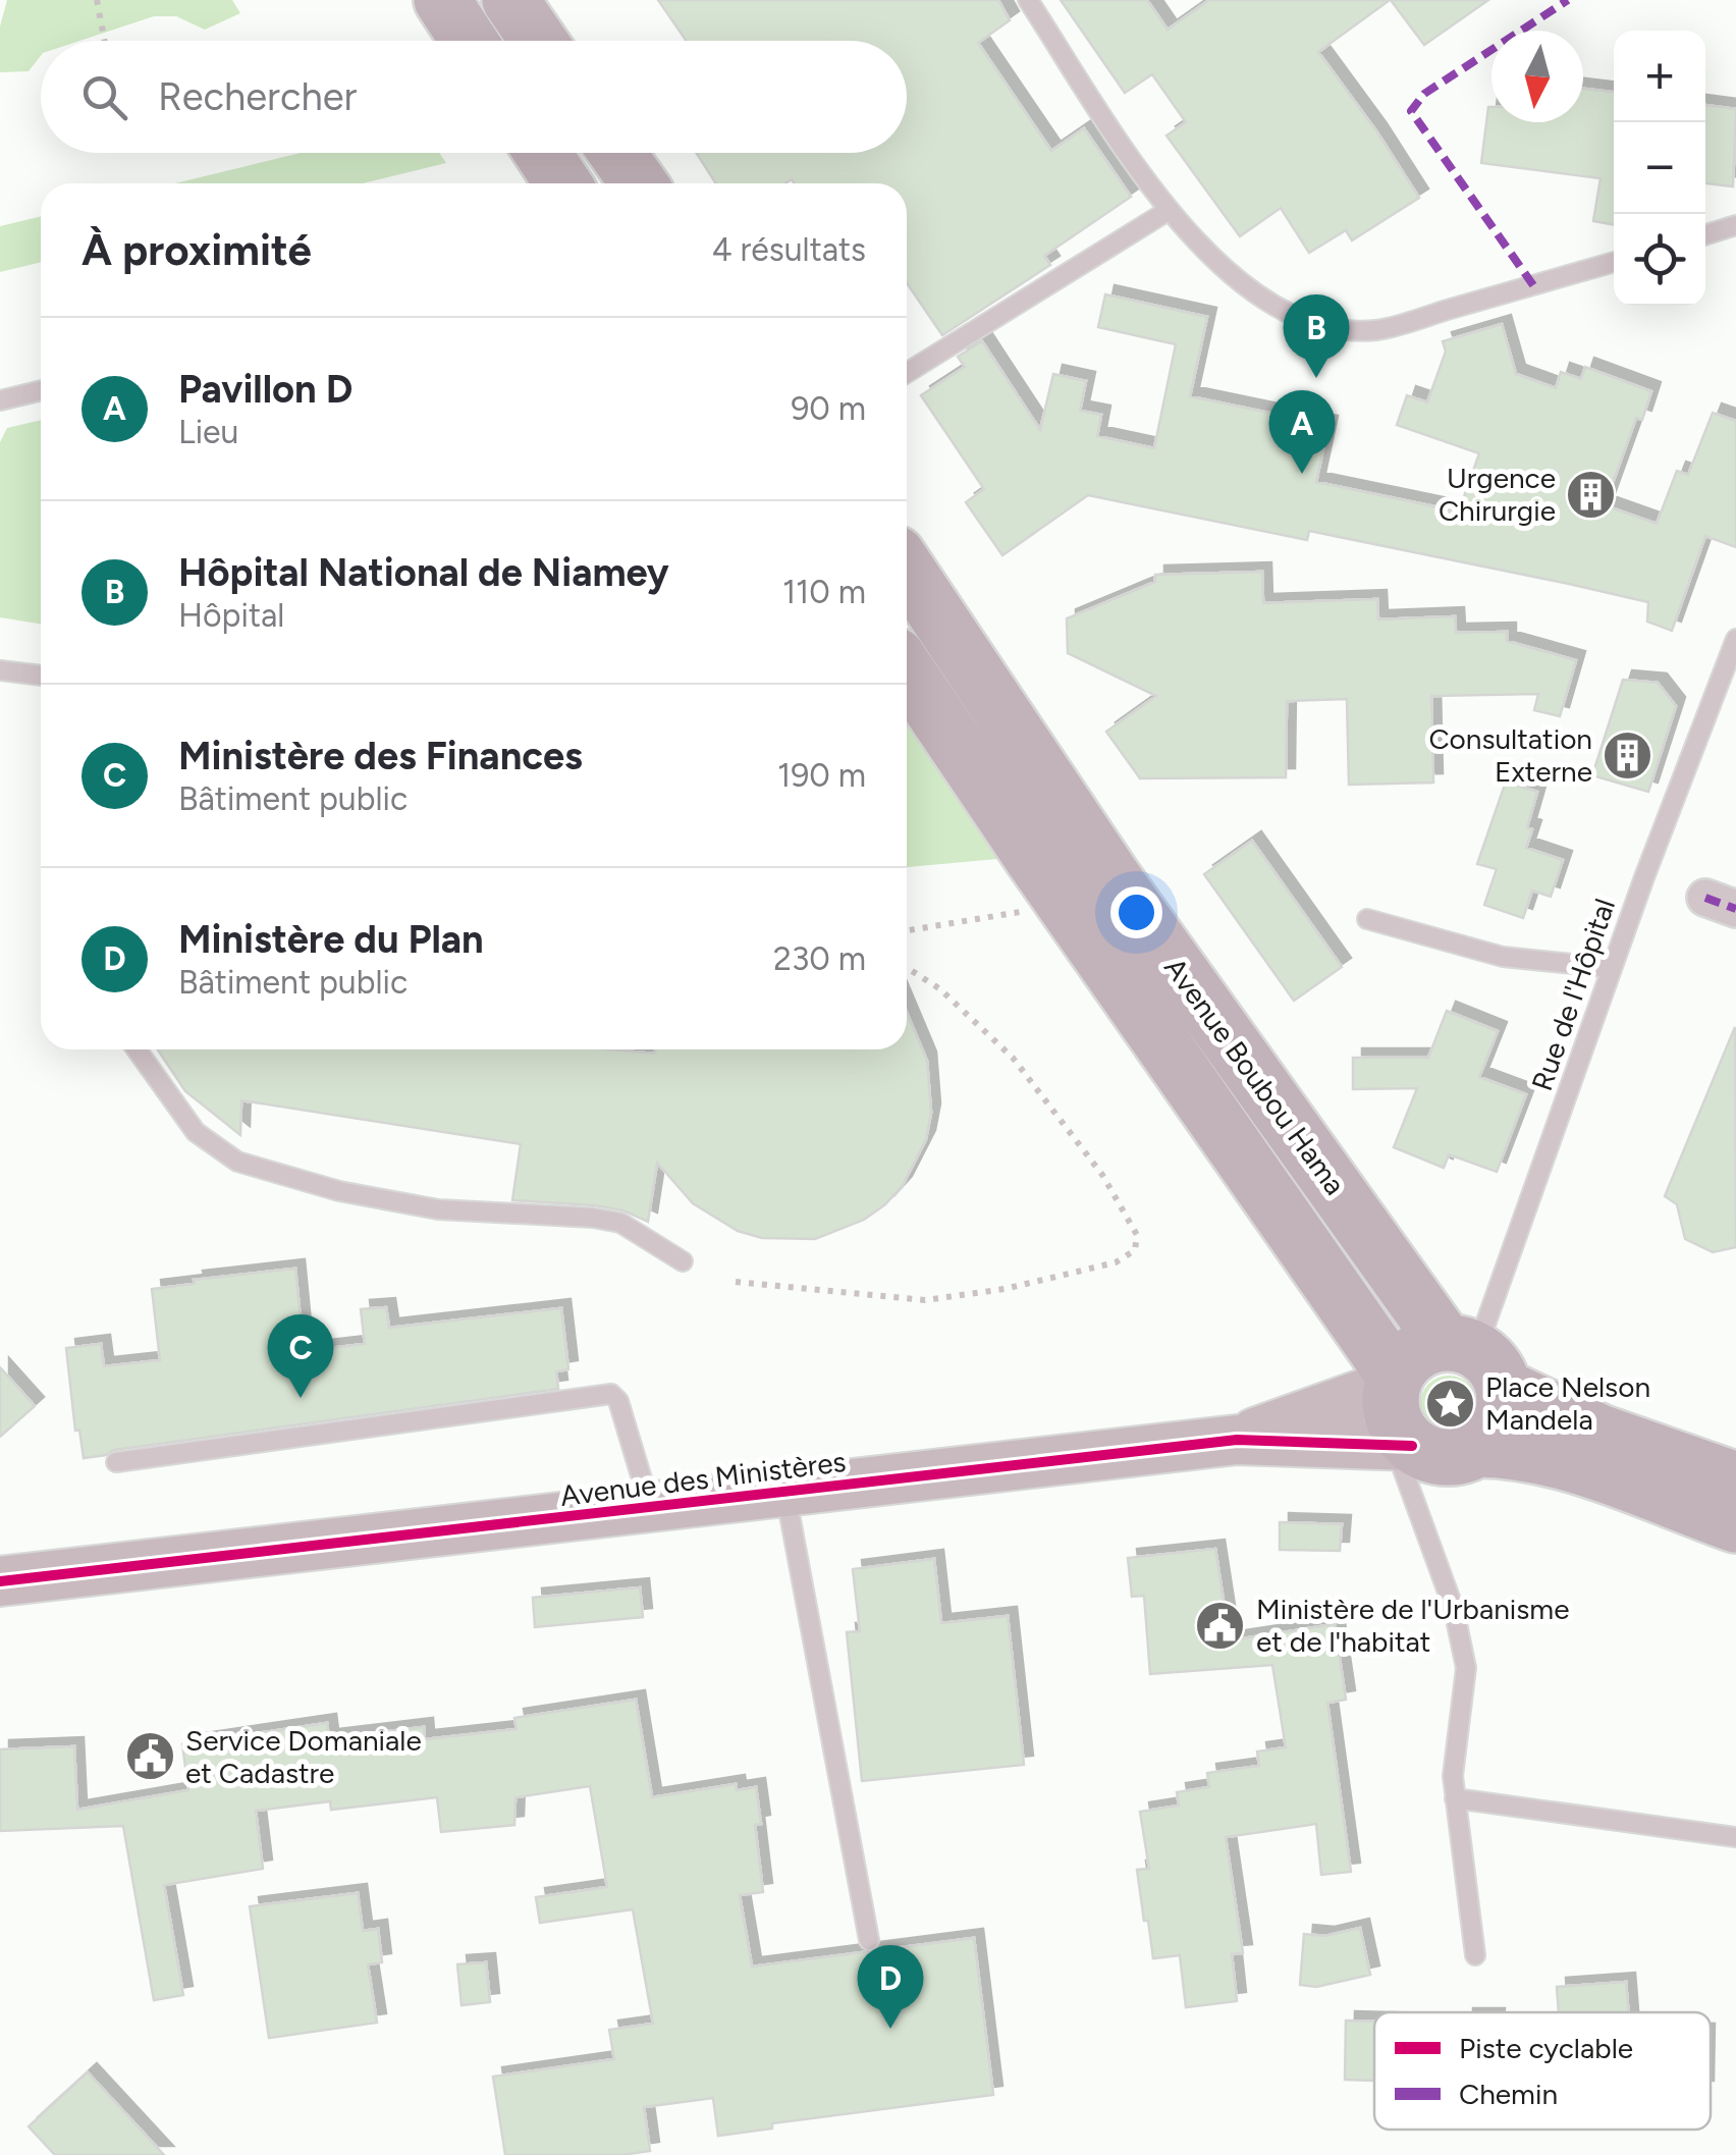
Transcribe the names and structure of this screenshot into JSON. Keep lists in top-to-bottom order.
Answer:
{
  "streets": {
    "main road": ["Avenue Boubou Hama"],
    "street": ["Avenue des Ministères"],
    "lane": ["Rue de l'Hôpital"]
  },
  "crossings": [
    ["Rue de l'Hôpital", "Avenue Boubou Hama"],
    ["Rue de l'Hôpital", "Avenue des Ministères"],
    ["Avenue Boubou Hama", "Avenue des Ministères"]
  ],
  "places": {
    "building": ["Urgence Chirurgie", "Consultation Externe"],
    "place": ["Place Nelson Mandela"],
    "public building": ["Ministère de l'Urbanisme et de l'habitat", "Service Domaniale et Cadastre"]
  },
  "legend": ["Piste cyclable", "Chemin"],
  "north": "bottom",
  "page": {
    "map_buttons": ["+", "−"],
    "search": "Rechercher",
    "heading": ["À proximité", "4 résultats"],
    "pins": [
      "B",
      "A",
      "C",
      "D"
    ],
    "list": [
      {
        "mark": "A",
        "name": "Pavillon D",
        "note": "Lieu",
        "value": "90 m"
      },
      {
        "mark": "B",
        "name": "Hôpital National de Niamey",
        "note": "Hôpital",
        "value": "110 m"
      },
      {
        "mark": "C",
        "name": "Ministère des Finances",
        "note": "Bâtiment public",
        "value": "190 m"
      },
      {
        "mark": "D",
        "name": "Ministère du Plan",
        "note": "Bâtiment public",
        "value": "230 m"
      }
    ]
  }
}
